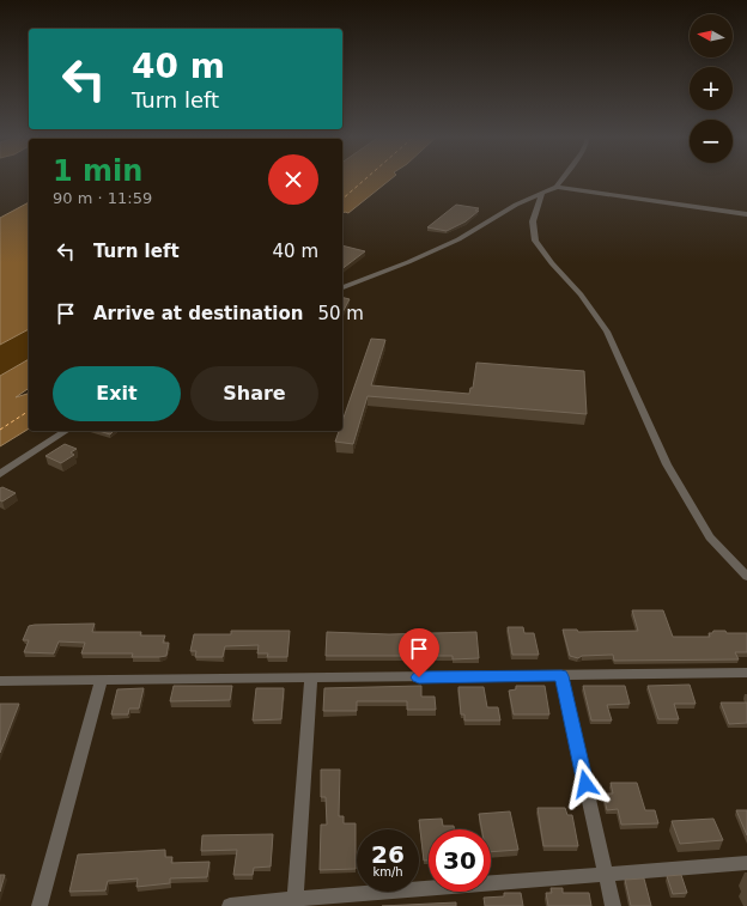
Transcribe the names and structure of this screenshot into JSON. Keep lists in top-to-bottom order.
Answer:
{
  "north": "left",
  "page": {
    "map_buttons": ["+", "−"],
    "turn": ["40 m", "Turn left"],
    "heading": ["1 min", "90 m · 11:59"],
    "list": [
      {
        "name": "Turn left",
        "value": "40 m"
      },
      {
        "name": "Arrive at destination",
        "value": "50 m"
      }
    ],
    "buttons": ["Exit", "Share"],
    "speed": "26 km/h",
    "limit": "30"
  }
}
